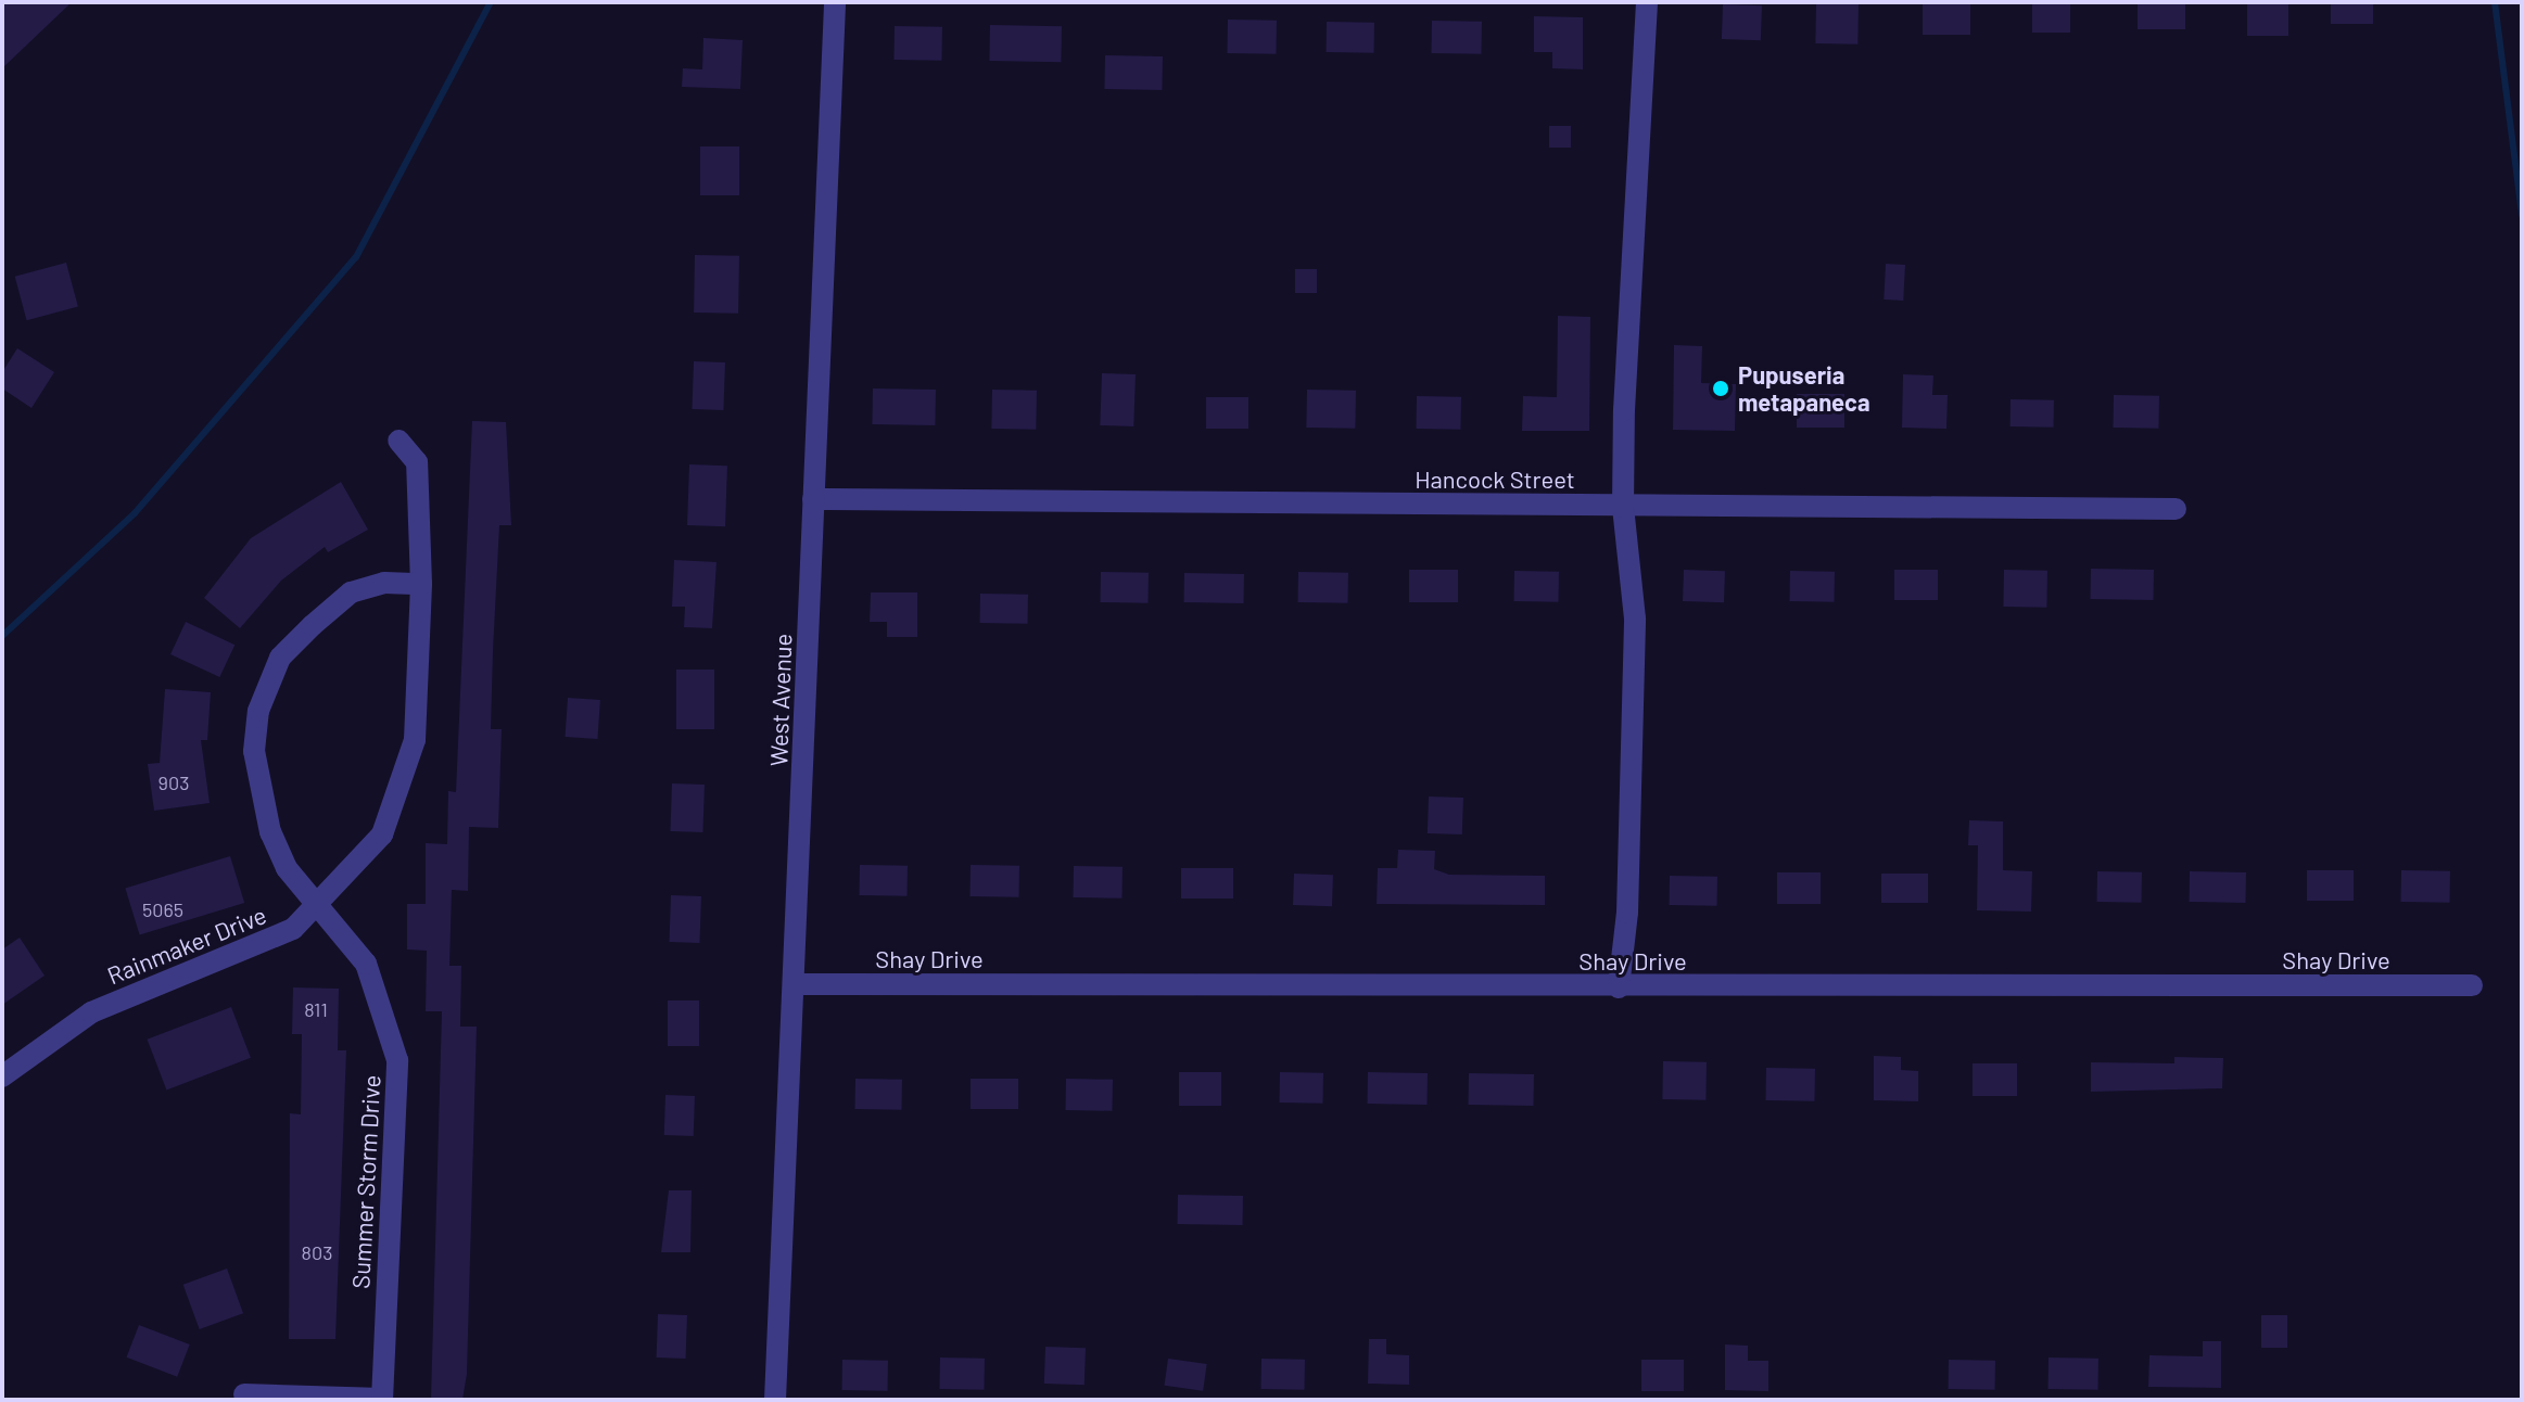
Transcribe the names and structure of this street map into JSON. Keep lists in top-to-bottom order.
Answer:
{
  "streets": {
    "street": [
      "Hancock Street",
      "West Avenue",
      "Rainmaker Drive",
      "Shay Drive",
      "Summer Storm Drive"
    ]
  },
  "crossings": [
    ["Hancock Street", "West Avenue"],
    ["West Avenue", "Shay Drive"],
    ["Rainmaker Drive", "Summer Storm Drive"]
  ],
  "places": ["Pupuseria metapaneca"],
  "house_numbers": [
    "903",
    "5065",
    "811",
    "803"
  ]
}
